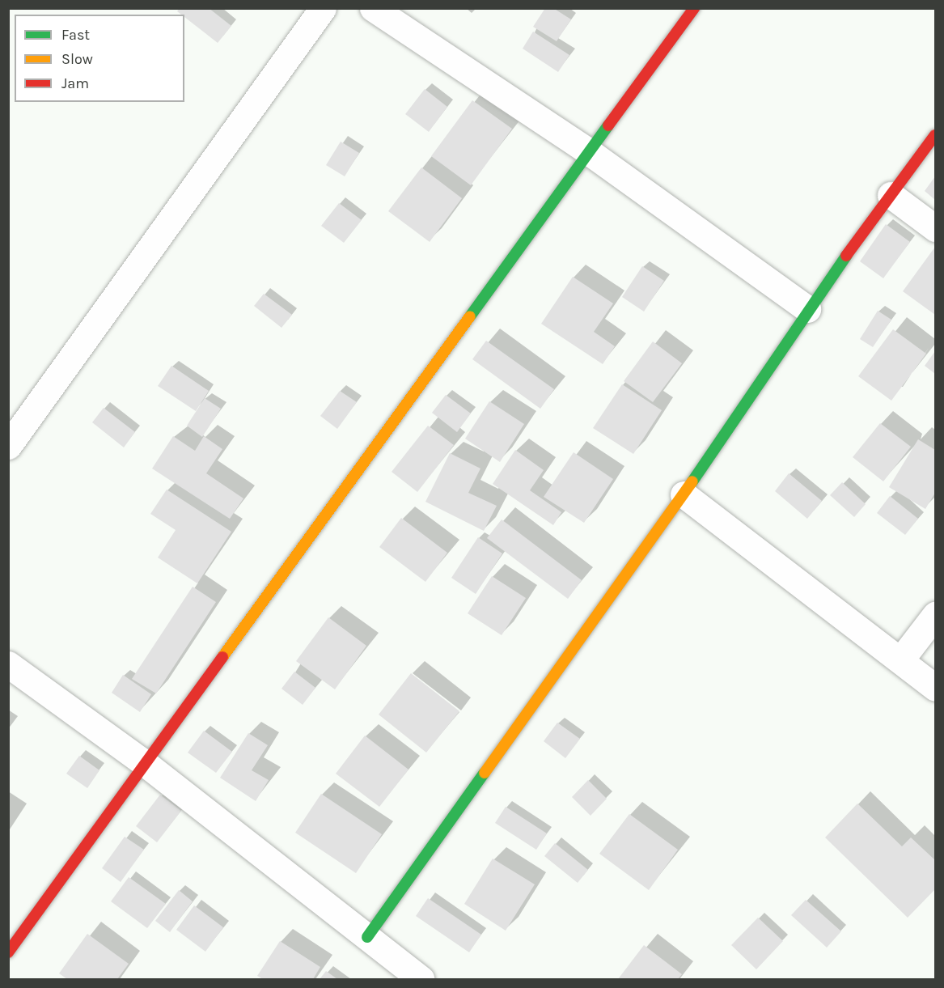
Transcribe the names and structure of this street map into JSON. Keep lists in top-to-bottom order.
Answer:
{
  "legend": ["Fast", "Slow", "Jam"]
}
